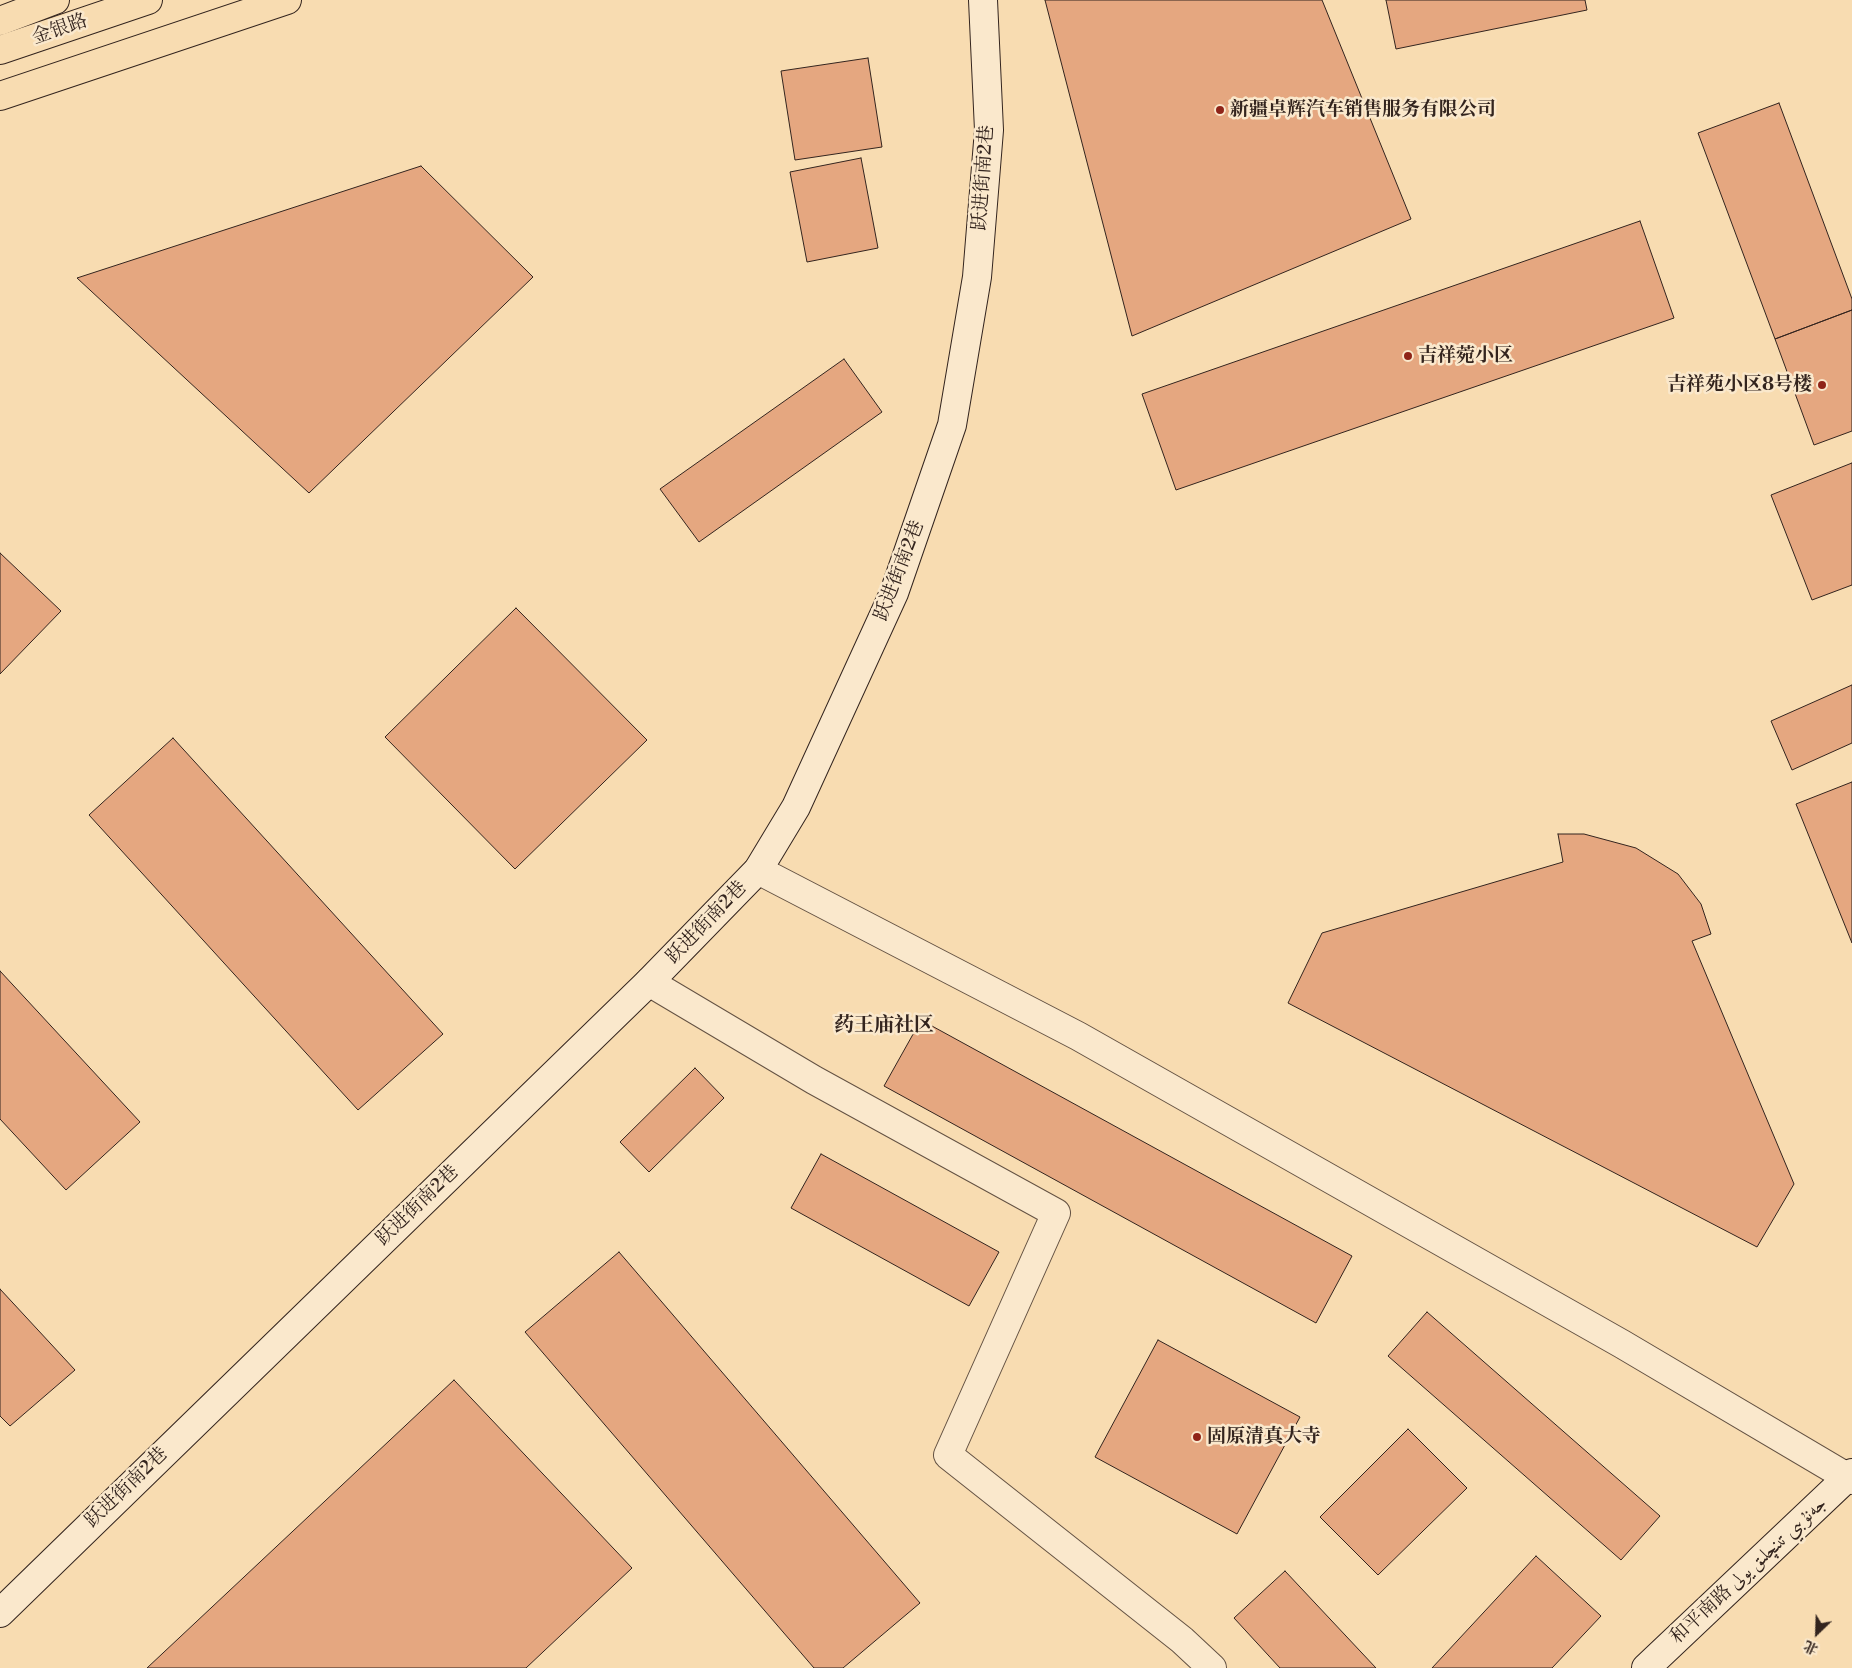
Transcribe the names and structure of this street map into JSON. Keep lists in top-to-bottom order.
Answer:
{
  "streets": {
    "main road": ["金银路"],
    "street": ["跃进街南2巷", "和平南路 جەنۇبىي تىنچلىق يولى"]
  },
  "districts": ["药王庙社区"],
  "places": [
    "新疆卓辉汽车销售服务有限公司",
    "吉祥菀小区",
    "吉祥苑小区8号楼",
    "固原清真大寺"
  ],
  "north": "bottom left"
}
